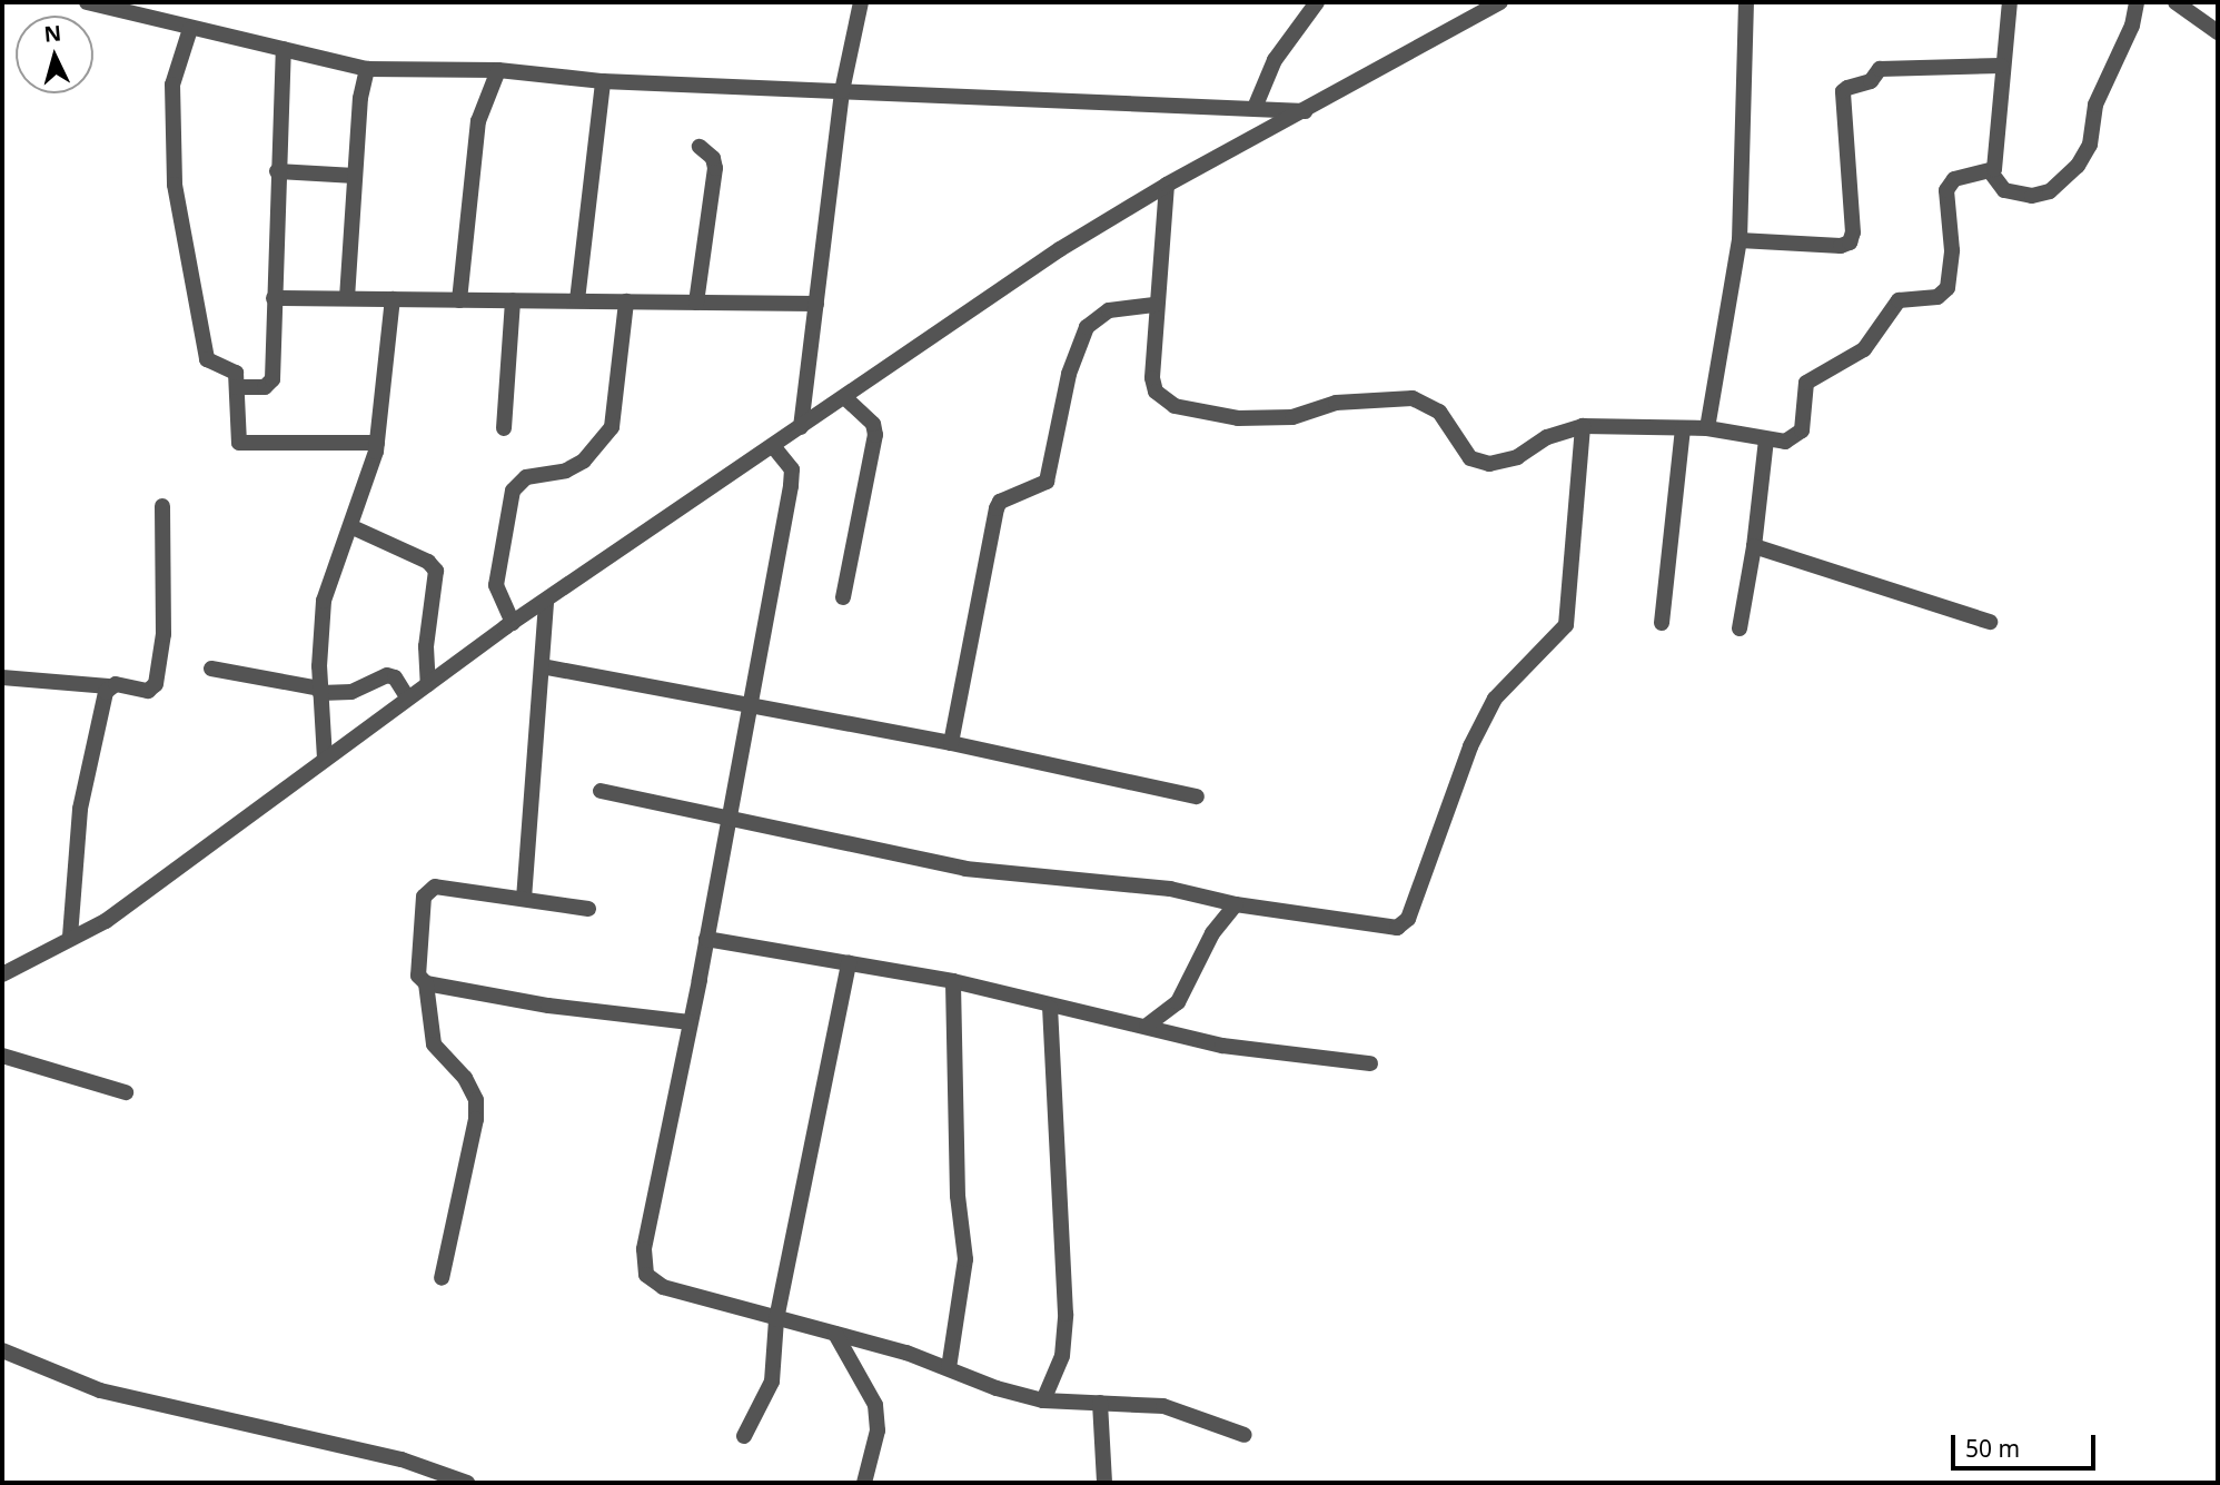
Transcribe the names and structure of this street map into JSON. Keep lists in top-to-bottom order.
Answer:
{
  "scale_bar": "50 m",
  "north": "top"
}
